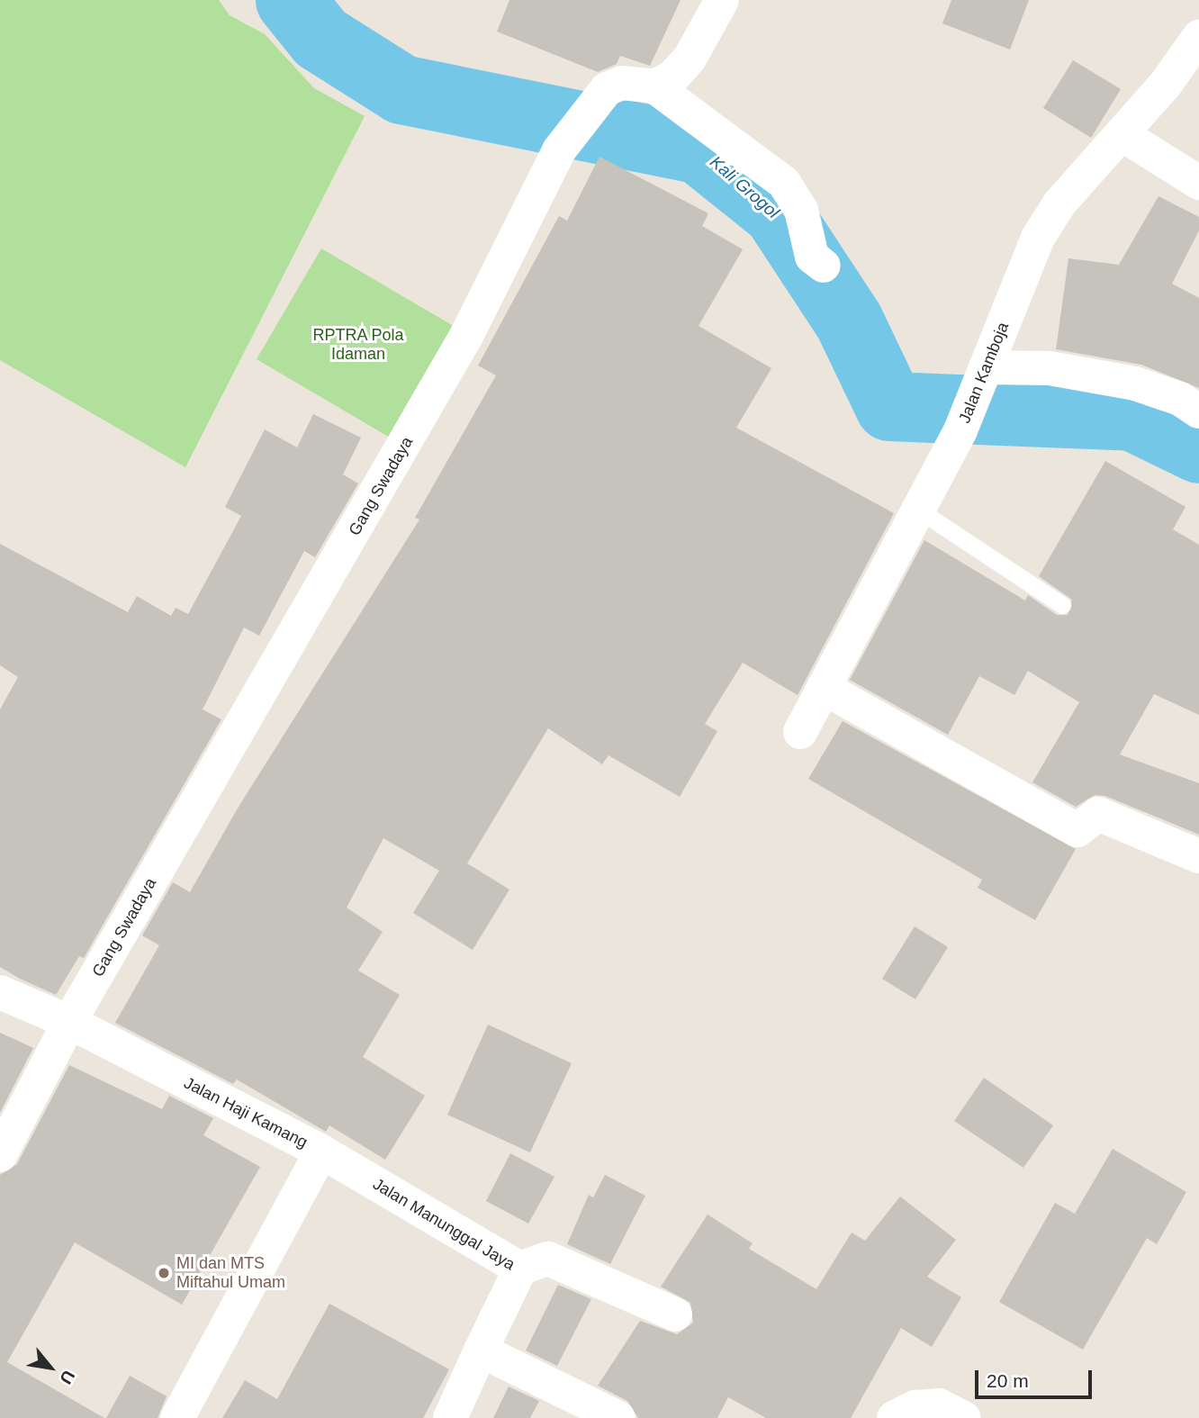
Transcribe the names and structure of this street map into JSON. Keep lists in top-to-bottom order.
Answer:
{
  "streets": {
    "street": [
      "Jalan Kamboja",
      "Gang Swadaya",
      "Jalan Haji Kamang",
      "Jalan Manunggal Jaya"
    ]
  },
  "crossings": [
    ["Gang Swadaya", "Jalan Haji Kamang"],
    ["Jalan Haji Kamang", "Jalan Manunggal Jaya"]
  ],
  "water": ["Kali Grogol"],
  "parks": ["RPTRA Pola Idaman"],
  "places": ["MI dan MTS Miftahul Umam"],
  "scale_bar": "20 m",
  "north": "bottom right"
}
